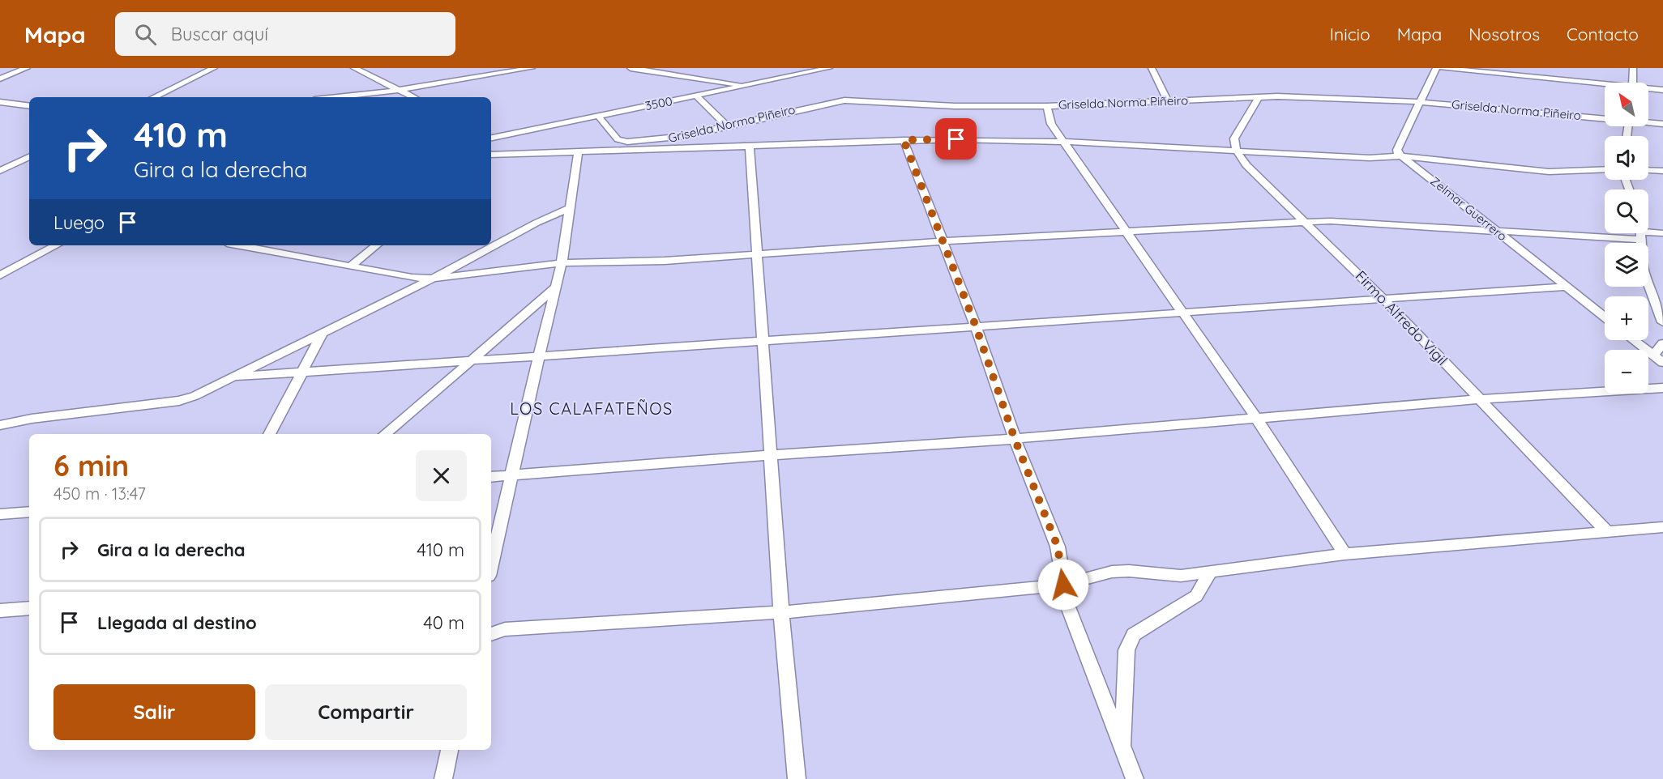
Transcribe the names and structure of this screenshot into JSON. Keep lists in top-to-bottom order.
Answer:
{
  "streets": {
    "street": [
      "Griselda Norma Piñeiro",
      "3500",
      "Zelmar Guerrero",
      "Firmo Alfredo Vigil"
    ]
  },
  "crossings": [
    ["Griselda Norma Piñeiro", "3500"]
  ],
  "districts": ["LOS CALAFATEÑOS"],
  "north": "top left",
  "page": {
    "header": "Mapa",
    "search": "Buscar aquí",
    "nav": [
      "Inicio",
      "Mapa",
      "Nosotros",
      "Contacto"
    ],
    "map_buttons": ["+", "−"],
    "turn": ["410 m", "Gira a la derecha"],
    "then": "Luego",
    "heading": ["6 min", "450 m · 13:47"],
    "list": [
      {
        "name": "Gira a la derecha",
        "value": "410 m"
      },
      {
        "name": "Llegada al destino",
        "value": "40 m"
      }
    ],
    "buttons": ["Salir", "Compartir"]
  }
}
